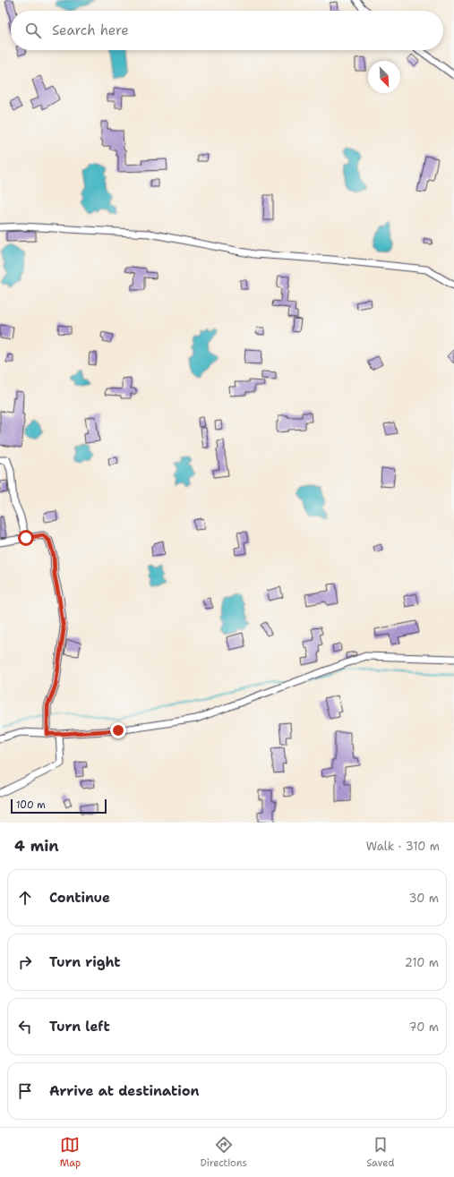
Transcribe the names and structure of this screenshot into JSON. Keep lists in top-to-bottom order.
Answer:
{
  "scale_bar": "100 m",
  "north": "bottom right",
  "page": {
    "search": "Search here",
    "scale": "100 m",
    "heading": ["4 min", "Walk · 310 m"],
    "list": [
      ["Continue", "30 m"],
      ["Turn right", "210 m"],
      ["Turn left", "70 m"],
      "Arrive at destination"
    ],
    "nav": ["Map", "Directions", "Saved"]
  }
}
